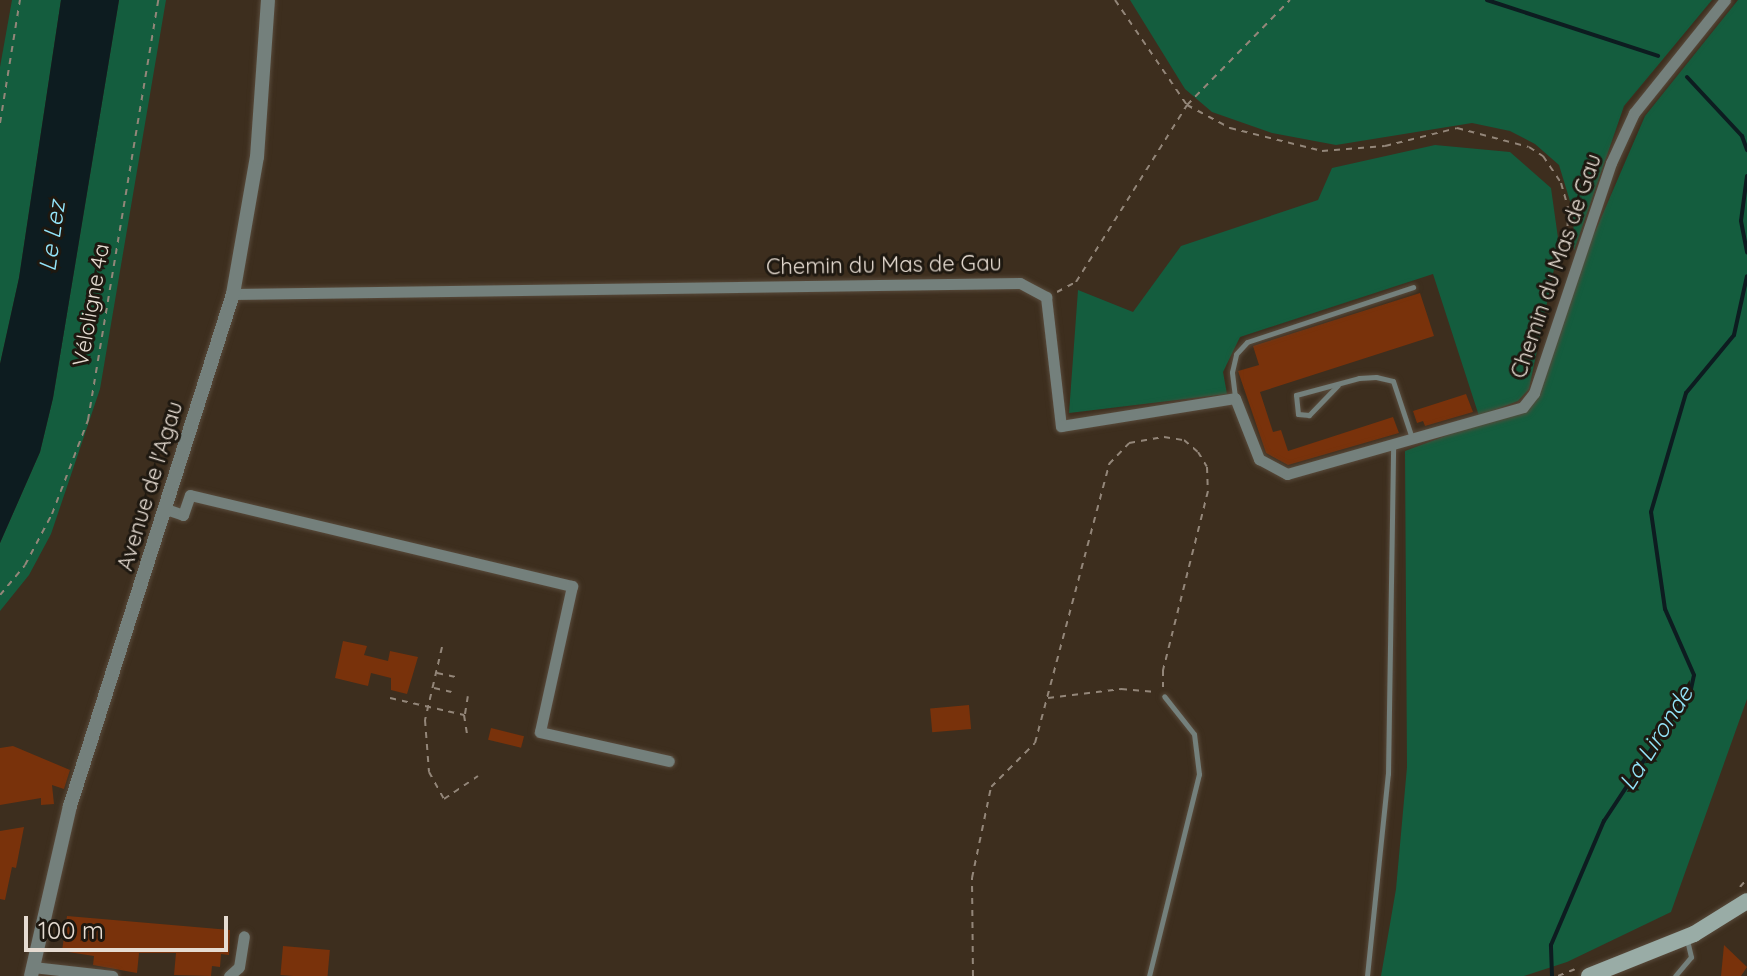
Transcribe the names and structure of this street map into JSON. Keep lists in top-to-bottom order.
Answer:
{
  "streets": {
    "street": ["Chemin du Mas de Gau", "Avenue de l'Agau"],
    "path": ["Véloligne 4a"]
  },
  "crossings": [
    ["Chemin du Mas de Gau", "Avenue de l'Agau"]
  ],
  "water": ["Le Lez", "La Lironde"],
  "scale_bar": "100 m"
}
